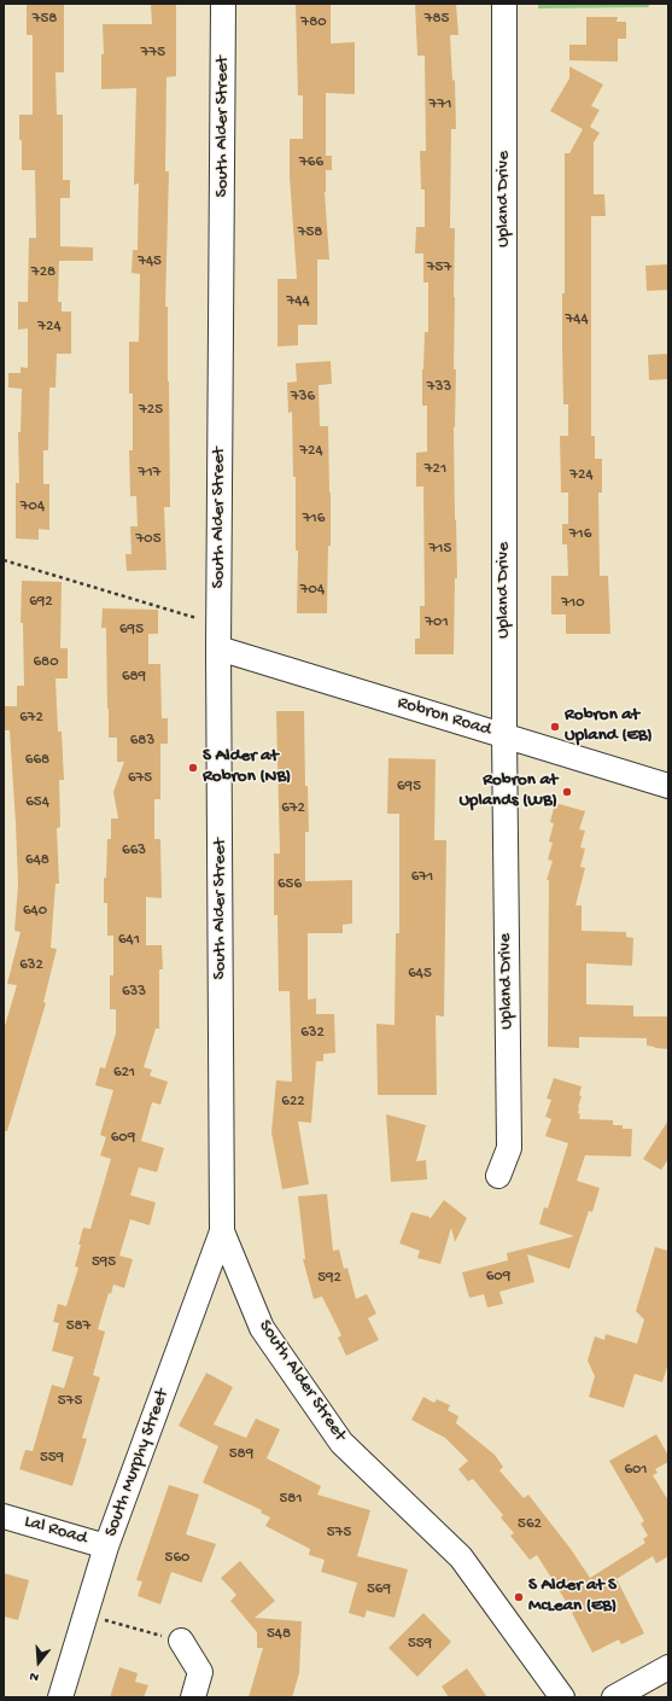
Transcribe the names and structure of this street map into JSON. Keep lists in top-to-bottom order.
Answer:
{
  "streets": {
    "street": [
      "South Alder Street",
      "Upland Drive",
      "Robron Road",
      "South Murphy Street",
      "Lal Road"
    ]
  },
  "crossings": [
    ["South Alder Street", "Robron Road"],
    ["South Alder Street", "South Murphy Street"],
    ["Upland Drive", "Robron Road"],
    ["South Murphy Street", "Lal Road"]
  ],
  "places": [
    "Robron at Upland (EB)",
    "S Alder at Robron (NB)",
    "Robron at Uplands (WB)",
    "S Alder at S McLean (EB)"
  ],
  "house_numbers": [
    "758",
    "785",
    "780",
    "775",
    "771",
    "766",
    "758",
    "745",
    "757",
    "728",
    "744",
    "744",
    "724",
    "733",
    "736",
    "725",
    "724",
    "721",
    "717",
    "724",
    "704",
    "716",
    "716",
    "705",
    "715",
    "704",
    "692",
    "710",
    "701",
    "695",
    "680",
    "689",
    "672",
    "683",
    "668",
    "675",
    "695",
    "654",
    "672",
    "663",
    "648",
    "671",
    "656",
    "640",
    "641",
    "632",
    "645",
    "633",
    "632",
    "621",
    "622",
    "609",
    "595",
    "609",
    "592",
    "587",
    "575",
    "589",
    "559",
    "601",
    "581",
    "562",
    "575",
    "560",
    "569",
    "548",
    "559"
  ],
  "north": "bottom"
}
